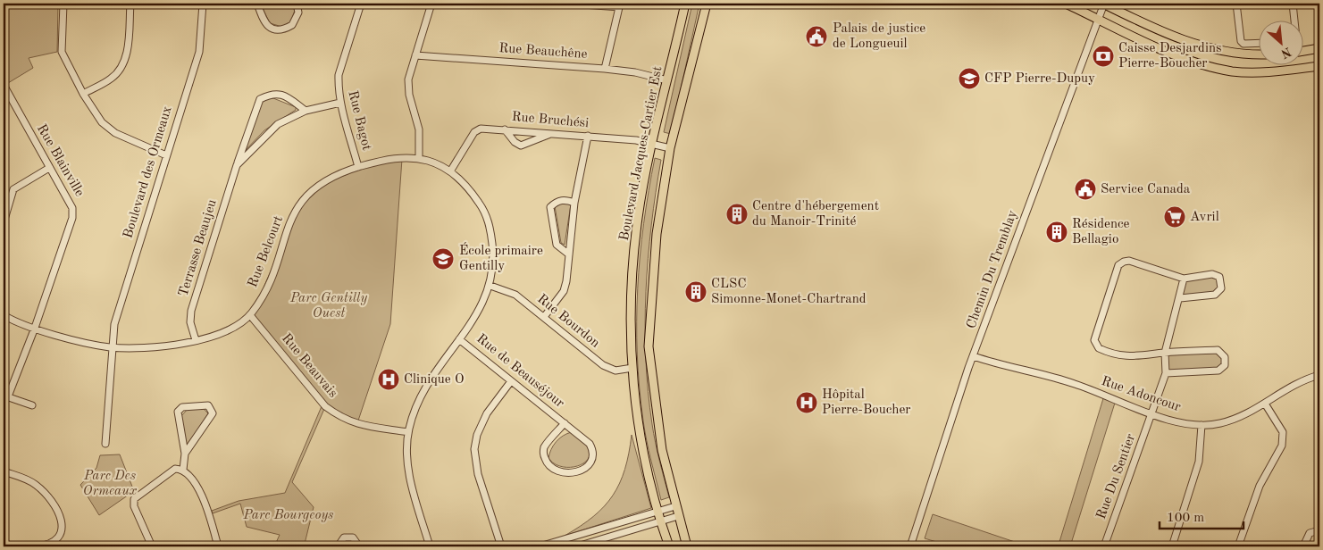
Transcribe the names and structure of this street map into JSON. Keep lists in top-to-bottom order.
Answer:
{
  "streets": {
    "main road": ["Boulevard Jacques-Cartier Est"],
    "street": [
      "Rue Beauchêne",
      "Rue Bagot",
      "Rue Bruchési",
      "Rue Blainville",
      "Boulevard des Ormeaux",
      "Terrasse Beaujeu",
      "Rue Belcourt",
      "Chemin Du Tremblay",
      "Rue Bourdon",
      "Rue Beauvais",
      "Rue de Beauséjour",
      "Rue Adoncour",
      "Rue Du Sentier"
    ]
  },
  "crossings": [
    ["Rue Beauchêne", "Boulevard Jacques-Cartier Est"],
    ["Rue Bagot", "Terrasse Beaujeu"],
    ["Rue Bagot", "Rue Belcourt"],
    ["Rue Bruchési", "Boulevard Jacques-Cartier Est"],
    ["Rue Bruchési", "Rue Belcourt"],
    ["Boulevard Jacques-Cartier Est", "Rue Bourdon"],
    ["Rue Blainville", "Rue Belcourt"],
    ["Boulevard des Ormeaux", "Rue Belcourt"],
    ["Terrasse Beaujeu", "Rue Belcourt"],
    ["Rue Belcourt", "Rue Bourdon"],
    ["Rue Belcourt", "Rue Beauvais"],
    ["Chemin Du Tremblay", "Rue Adoncour"],
    ["Rue Adoncour", "Rue Du Sentier"]
  ],
  "parks": ["Parc Gentilly Ouest", "Parc Des Ormeaux", "Parc Bourgeoys"],
  "places": {
    "public building": ["Palais de justice de Longueuil", "Service Canada"],
    "bank": ["Caisse Desjardins Pierre-Boucher"],
    "school or university": ["CFP Pierre-Dupuy", "École primaire Gentilly"],
    "building": ["Centre d'hébergement du Manoir-Trinité", "Résidence Bellagio", "CLSC Simonne-Monet-Chartrand"],
    "supermarket": ["Avril"],
    "hospital": ["Clinique O", "Hôpital Pierre-Boucher"]
  },
  "scale_bar": "100 m",
  "north": "bottom right"
}
